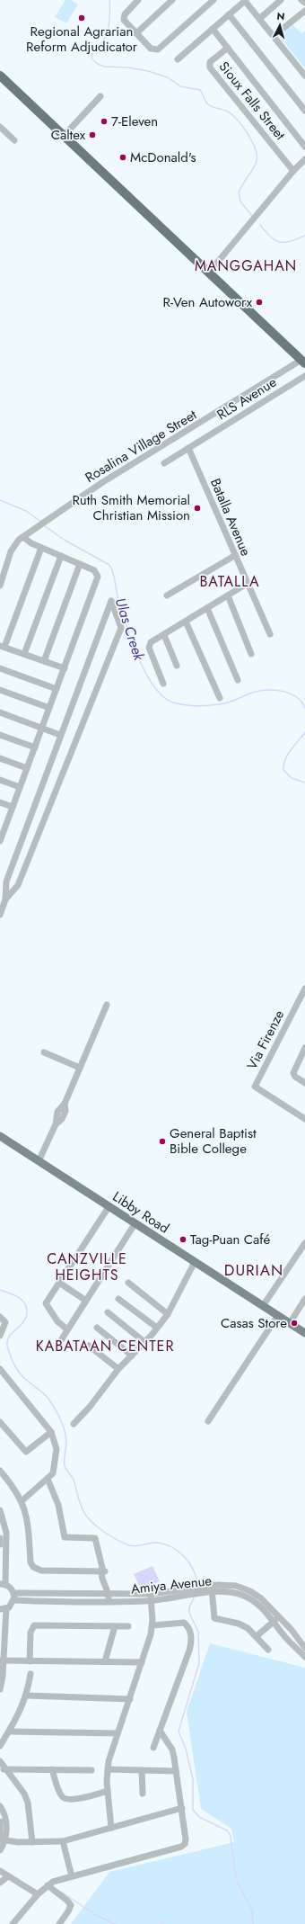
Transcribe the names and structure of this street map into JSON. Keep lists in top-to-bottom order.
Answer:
{
  "streets": {
    "main road": ["Libby Road"],
    "street": [
      "Sioux Falls Street",
      "RLS Avenue",
      "Rosalina Village Street",
      "Batalla Avenue",
      "Via Firenze",
      "Amiya Avenue"
    ]
  },
  "crossings": [
    ["RLS Avenue", "Batalla Avenue"]
  ],
  "districts": [
    "MANGGAHAN",
    "BATALLA",
    "CANZVILLE HEIGHTS",
    "DURIAN",
    "KABATAAN CENTER"
  ],
  "water": ["Ulas Creek"],
  "places": [
    "Regional Agrarian Reform Adjudicator",
    "7-Eleven",
    "Caltex",
    "McDonald's",
    "R-Ven Autoworx",
    "Ruth Smith Memorial Christian Mission",
    "General Baptist Bible College",
    "Tag-Puan Café",
    "Casas Store"
  ],
  "north": "top"
}
